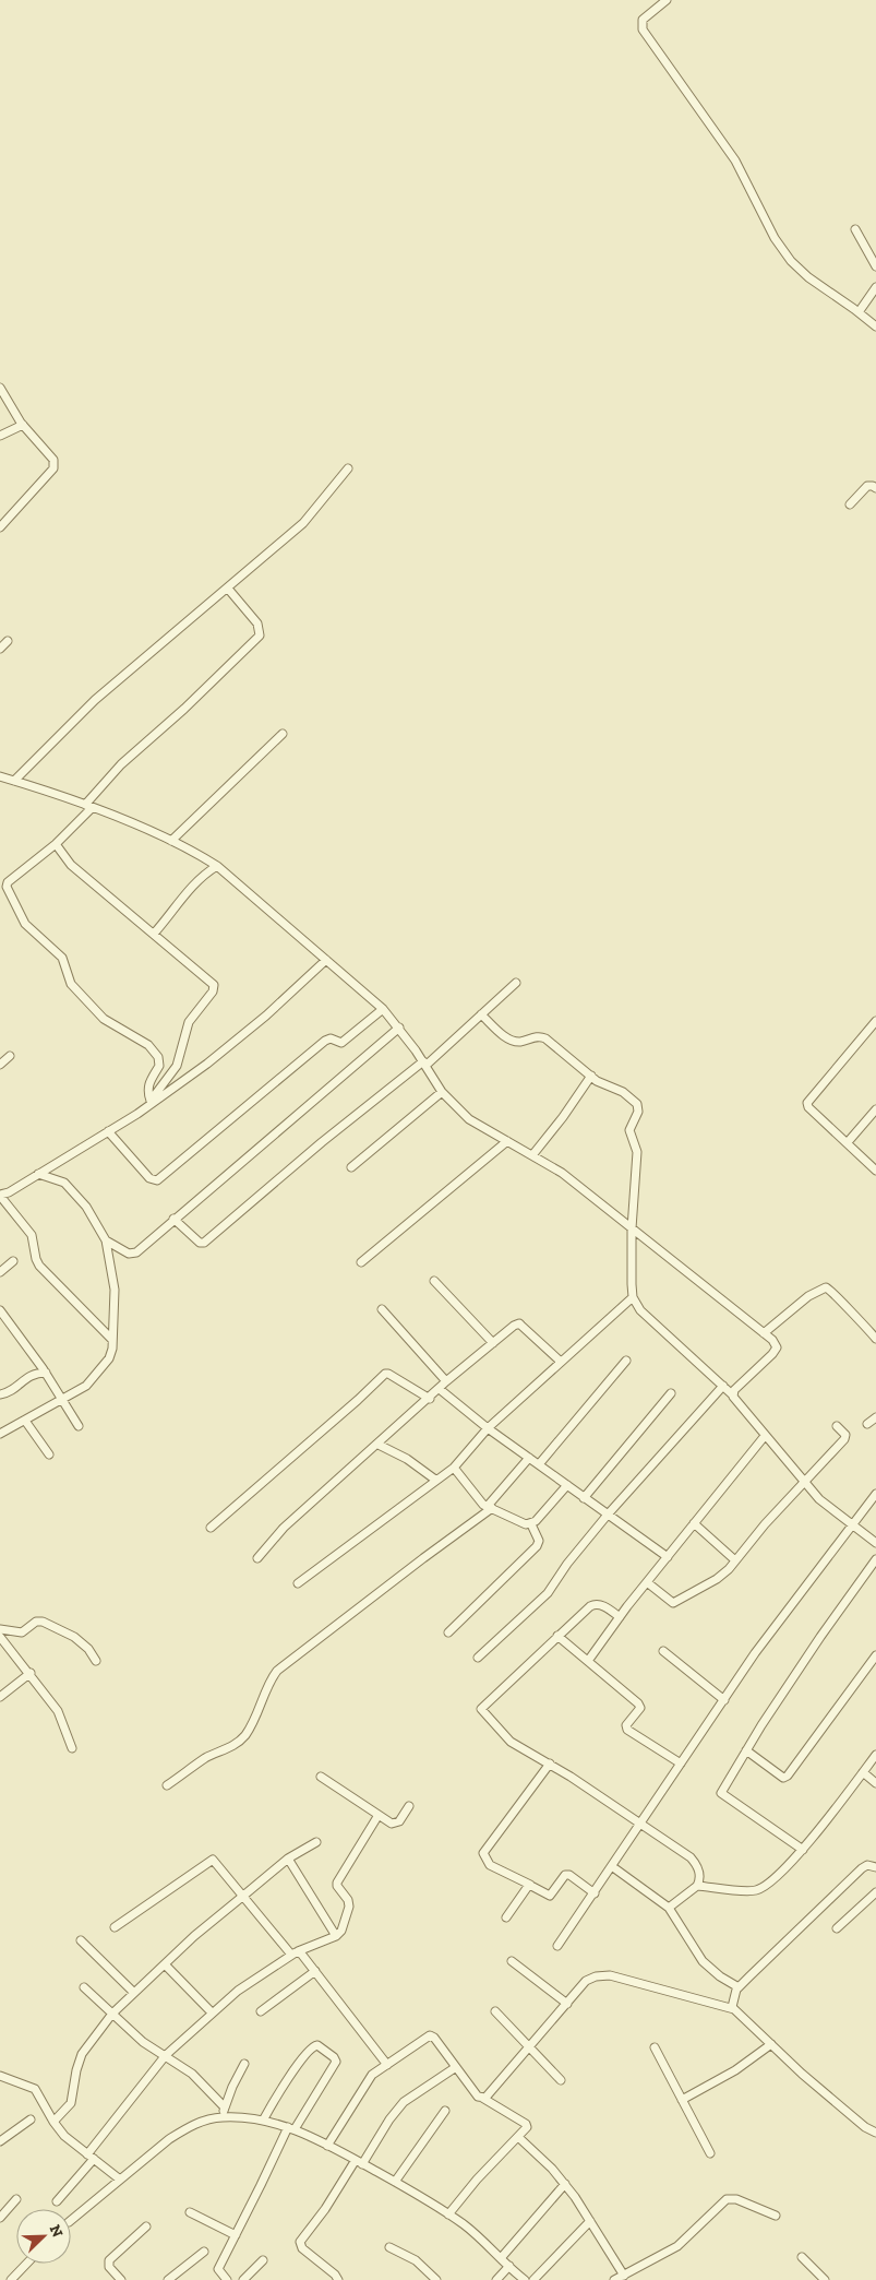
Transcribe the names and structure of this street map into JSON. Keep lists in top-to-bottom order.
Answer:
{
  "north": "top right"
}
